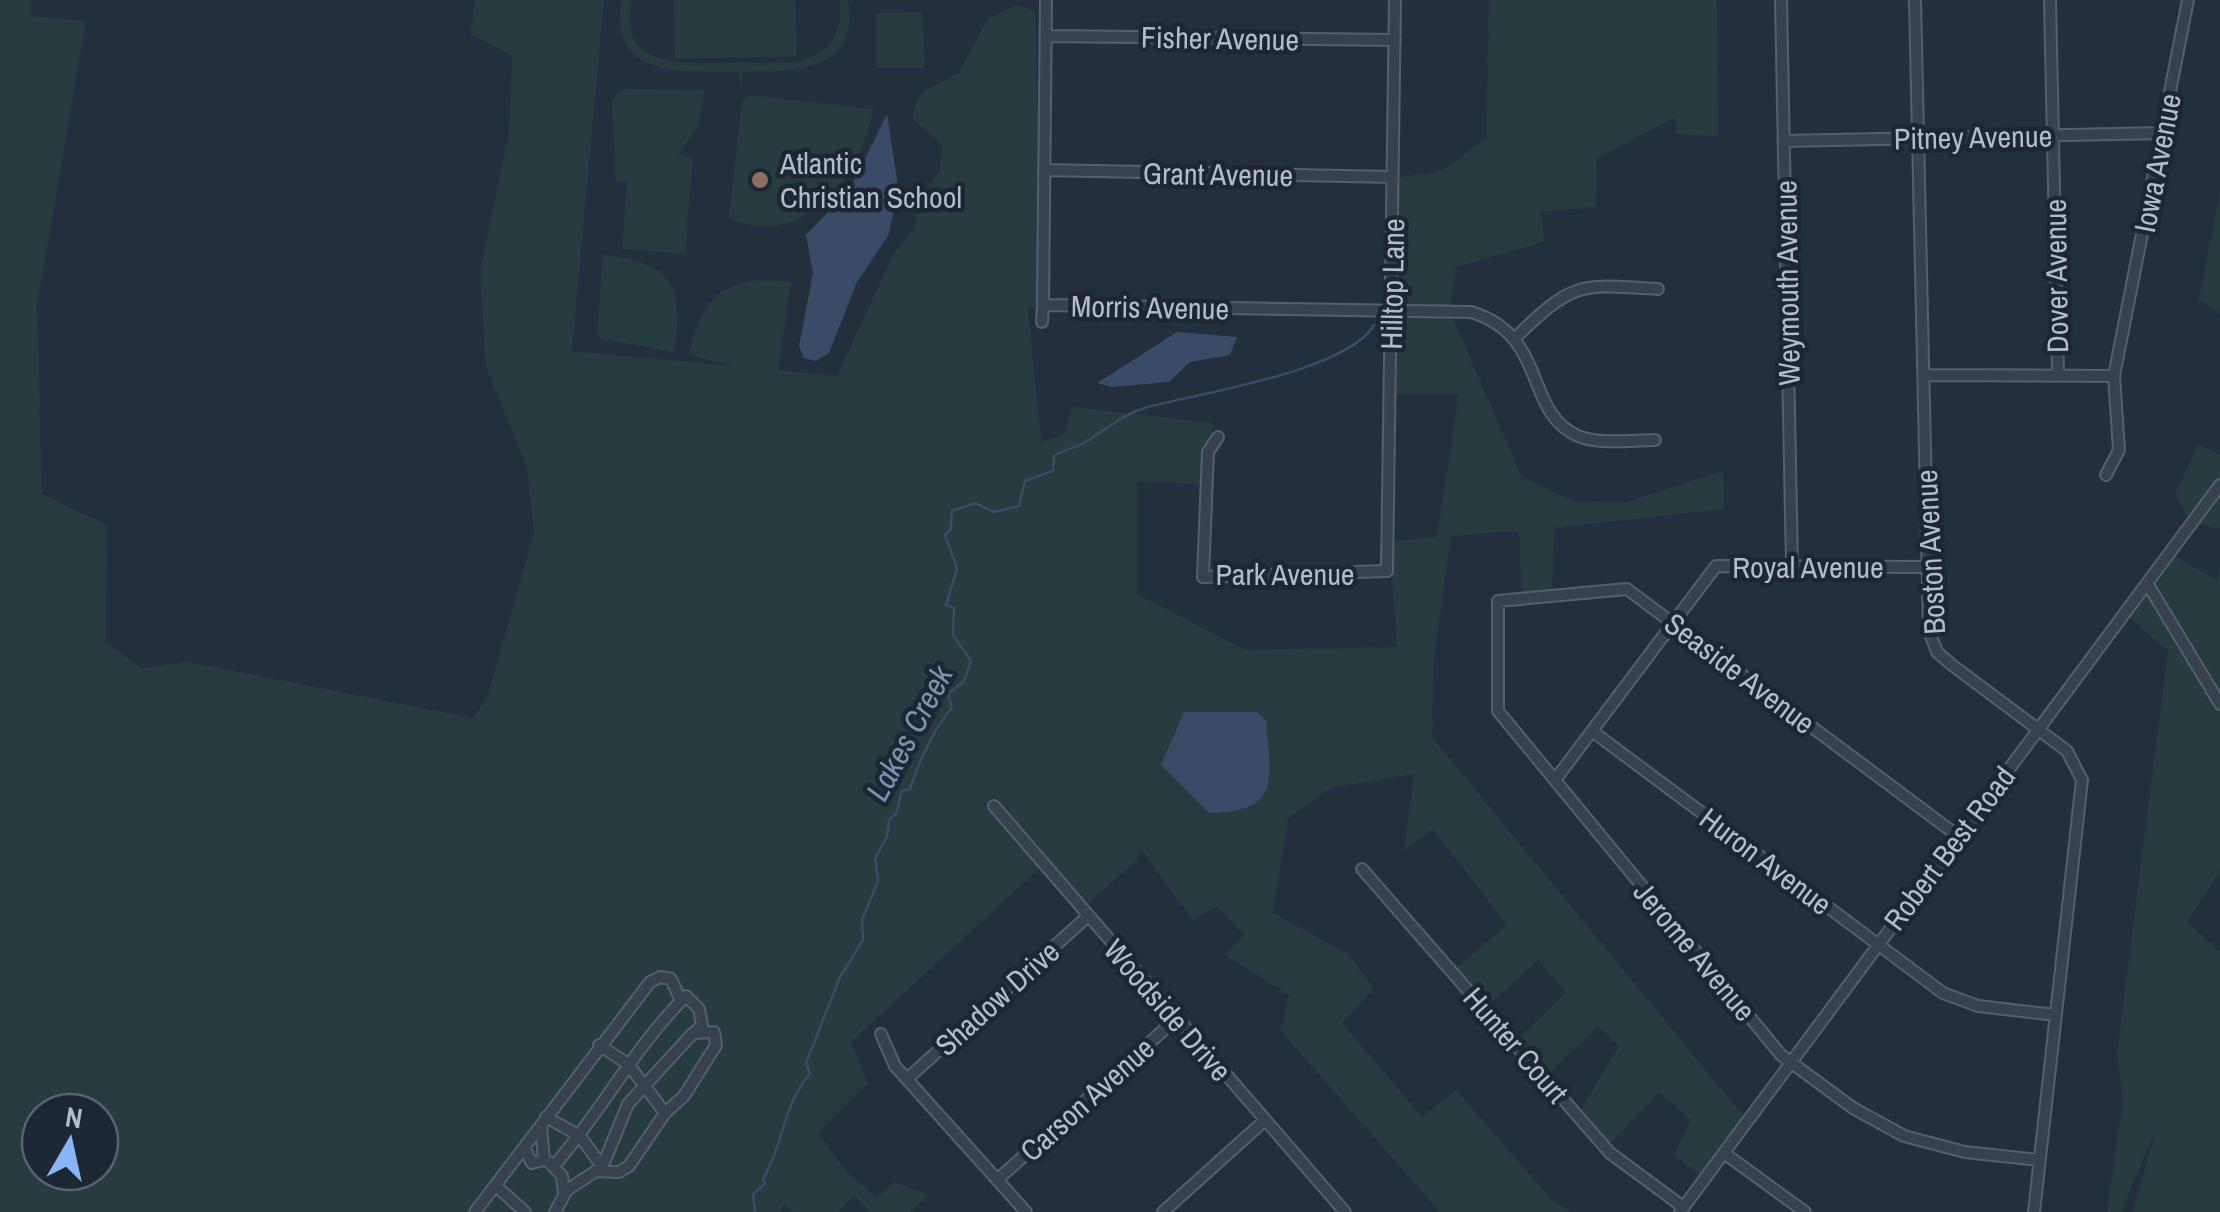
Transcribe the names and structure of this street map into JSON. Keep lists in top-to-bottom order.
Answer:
{
  "streets": {
    "street": [
      "Fisher Avenue",
      "Pitney Avenue",
      "Iowa Avenue",
      "Grant Avenue",
      "Dover Avenue",
      "Weymouth Avenue",
      "Hilltop Lane",
      "Morris Avenue",
      "Boston Avenue",
      "Royal Avenue",
      "Park Avenue",
      "Seaside Avenue",
      "Robert Best Road",
      "Huron Avenue",
      "Jerome Avenue",
      "Shadow Drive",
      "Woodside Drive",
      "Hunter Court",
      "Carson Avenue"
    ]
  },
  "crossings": [
    ["Fisher Avenue", "Hilltop Lane"],
    ["Fisher Avenue", "Morris Avenue"],
    ["Pitney Avenue", "Iowa Avenue"],
    ["Pitney Avenue", "Dover Avenue"],
    ["Pitney Avenue", "Weymouth Avenue"],
    ["Pitney Avenue", "Boston Avenue"],
    ["Grant Avenue", "Hilltop Lane"],
    ["Grant Avenue", "Morris Avenue"],
    ["Weymouth Avenue", "Royal Avenue"],
    ["Hilltop Lane", "Morris Avenue"],
    ["Hilltop Lane", "Park Avenue"],
    ["Boston Avenue", "Royal Avenue"],
    ["Boston Avenue", "Robert Best Road"],
    ["Boston Avenue", "Huron Avenue"],
    ["Boston Avenue", "Jerome Avenue"],
    ["Royal Avenue", "Seaside Avenue"],
    ["Royal Avenue", "Huron Avenue"],
    ["Royal Avenue", "Jerome Avenue"],
    ["Seaside Avenue", "Robert Best Road"],
    ["Seaside Avenue", "Jerome Avenue"],
    ["Robert Best Road", "Huron Avenue"],
    ["Robert Best Road", "Jerome Avenue"],
    ["Robert Best Road", "Hunter Court"],
    ["Shadow Drive", "Woodside Drive"],
    ["Woodside Drive", "Carson Avenue"]
  ],
  "water": ["Lakes Creek"],
  "places": ["Atlantic Christian School"],
  "north": "top"
}
